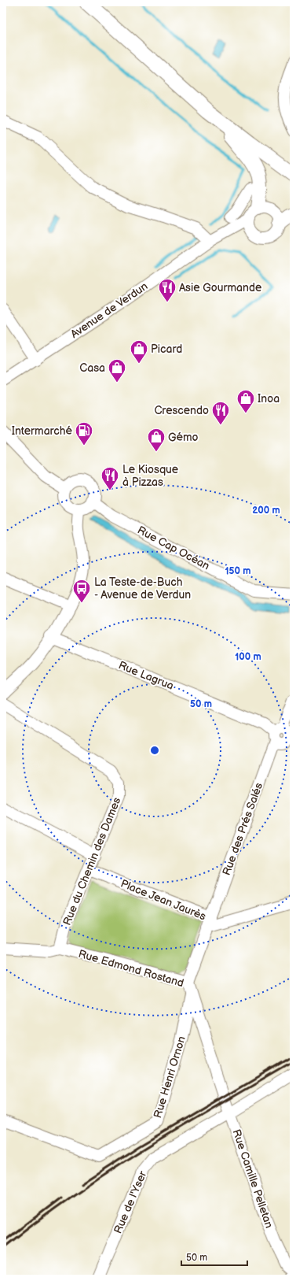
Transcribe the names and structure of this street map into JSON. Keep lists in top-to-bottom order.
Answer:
{
  "streets": {
    "street": [
      "Avenue de Verdun",
      "Rue Cap Océan",
      "Rue Lagrua",
      "Rue des Prés Salés",
      "Rue du Chemin des Dames",
      "Place Jean Jaurès",
      "Rue Edmond Rostand",
      "Rue Henri Ornon",
      "Rue Camille Pelletan",
      "Rue de l'Yser"
    ]
  },
  "crossings": [
    ["Rue Lagrua", "Rue des Prés Salés"],
    ["Rue des Prés Salés", "Place Jean Jaurès"],
    ["Rue du Chemin des Dames", "Place Jean Jaurès"],
    ["Rue du Chemin des Dames", "Rue Edmond Rostand"],
    ["Place Jean Jaurès", "Rue Edmond Rostand"],
    ["Rue Edmond Rostand", "Rue Henri Ornon"],
    ["Rue Edmond Rostand", "Rue Camille Pelletan"],
    ["Rue Camille Pelletan", "Rue de l'Yser"]
  ],
  "places": {
    "restaurant": ["Asie Gourmande", "Crescendo", "Le Kiosque à Pizzas"],
    "shop": [
      "Picard",
      "Casa",
      "Inoa",
      "Gémo"
    ],
    "fuel station": ["Intermarché"],
    "bus stop": ["La Teste-de-Buch - Avenue de Verdun"]
  },
  "scale_bar": "50 m",
  "rings": [
    "200 m",
    "150 m",
    "100 m",
    "50 m"
  ]
}
